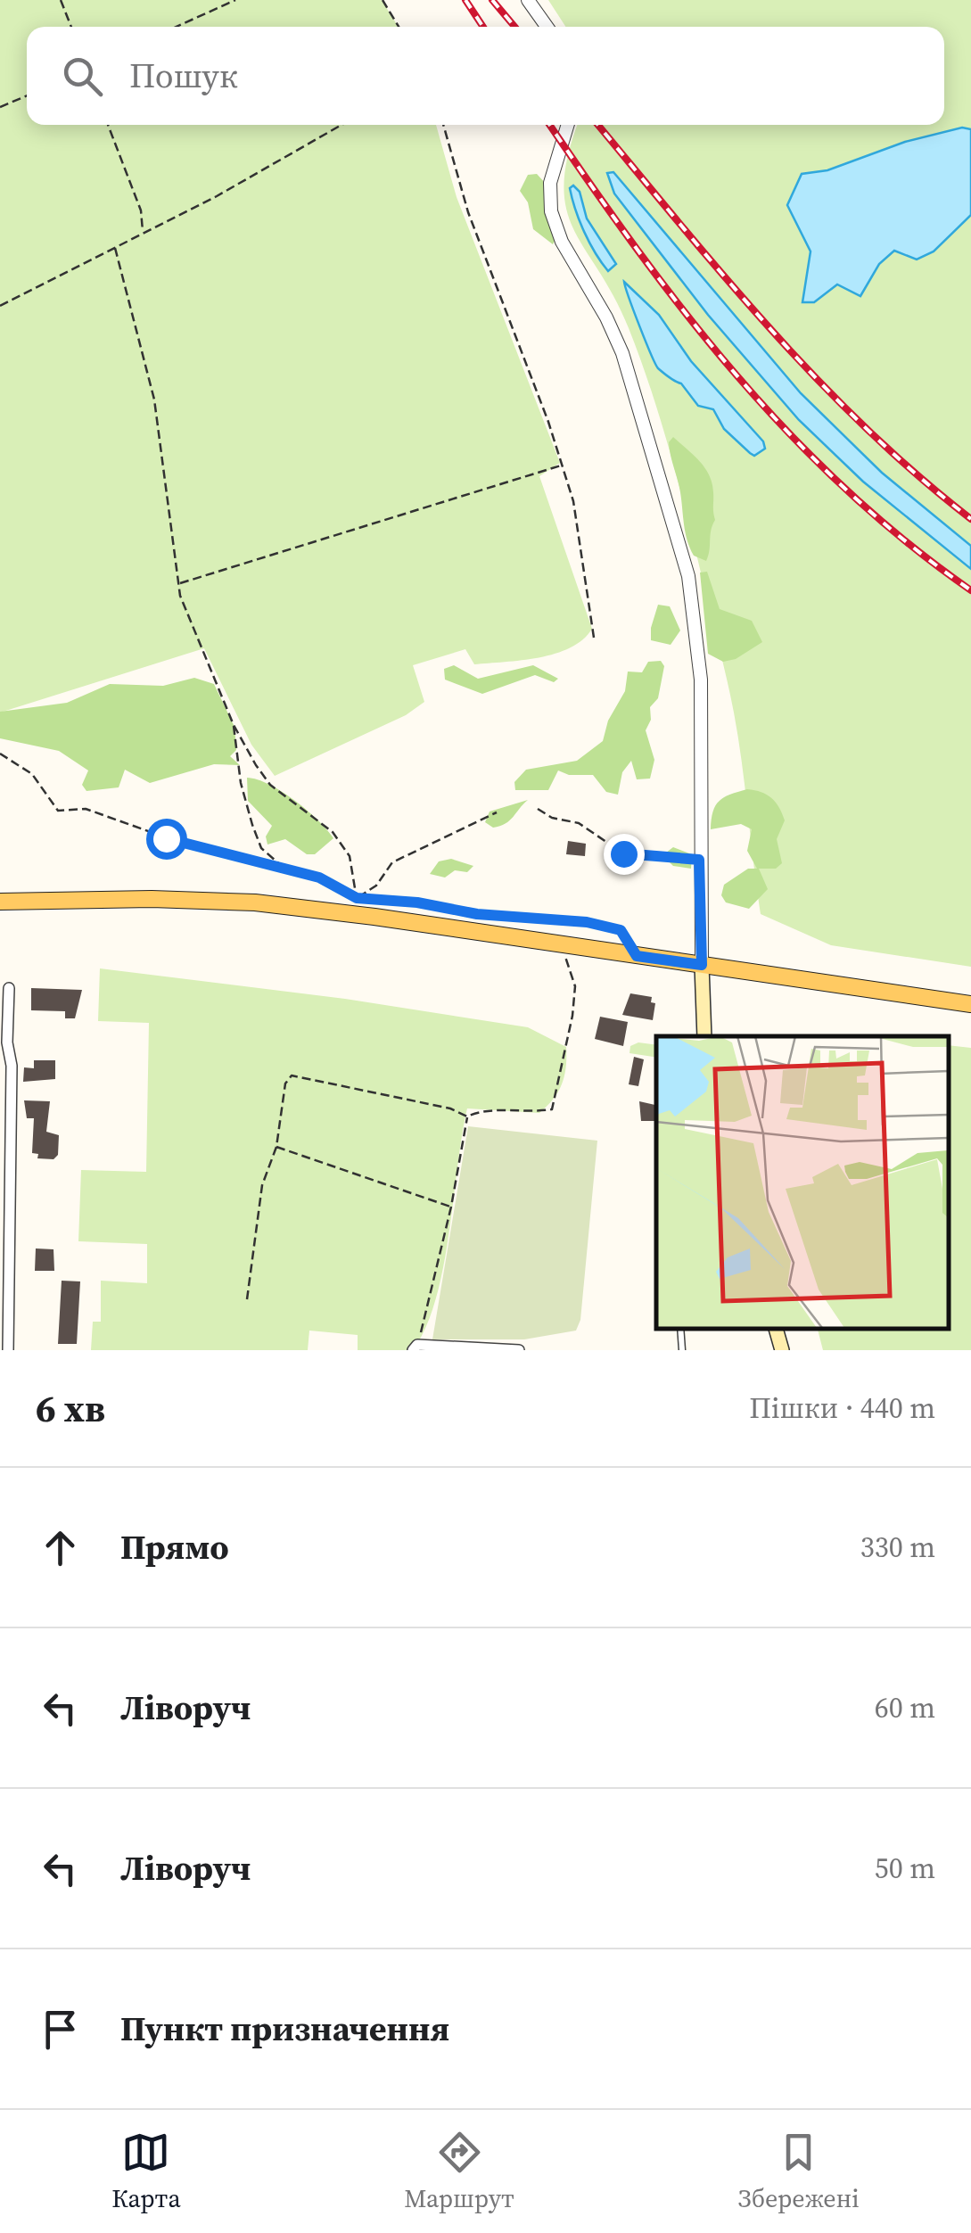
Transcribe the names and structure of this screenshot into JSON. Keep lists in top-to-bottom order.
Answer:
{
  "page": {
    "search": "Пошук",
    "heading": ["6 хв", "Пішки · 440 m"],
    "list": [
      ["Прямо", "330 m"],
      ["Ліворуч", "60 m"],
      ["Ліворуч", "50 m"],
      "Пункт призначення"
    ],
    "nav": ["Карта", "Маршрут", "Збережені"]
  }
}
